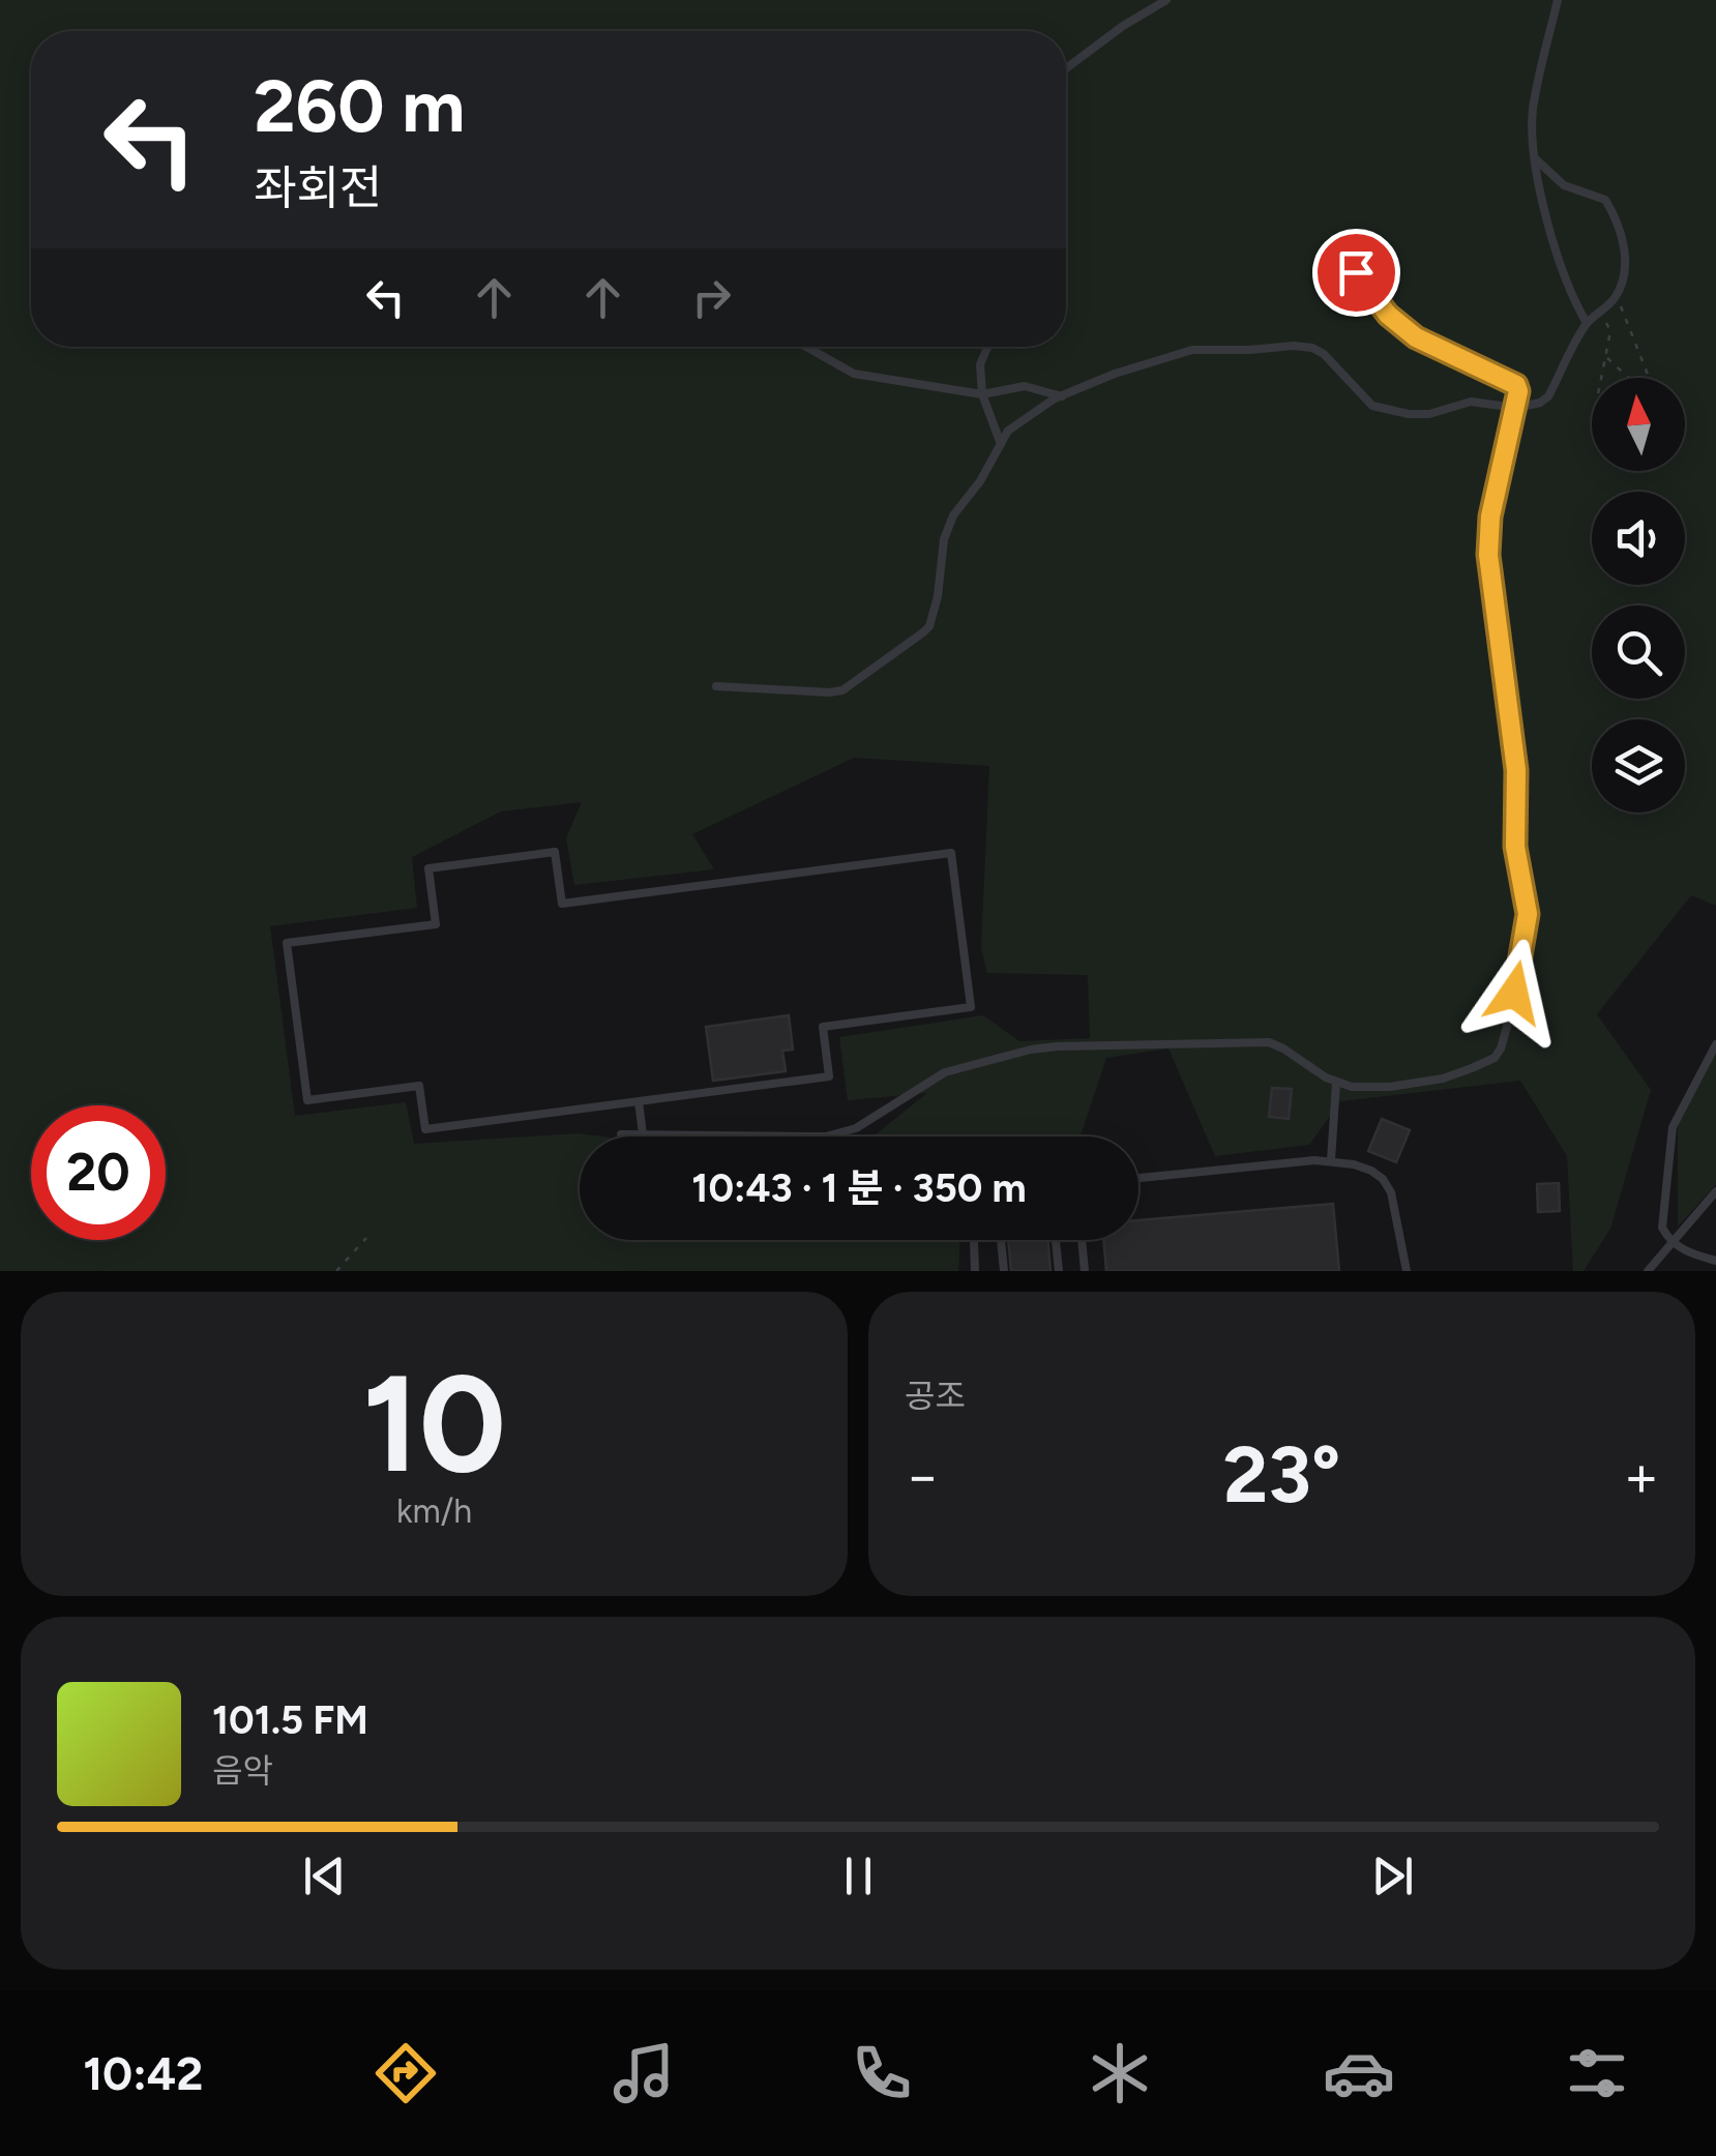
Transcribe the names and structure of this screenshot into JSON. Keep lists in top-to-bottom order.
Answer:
{
  "north": "top",
  "page": {
    "turn": ["260 m", "좌회전"],
    "limit": "20",
    "trip": "10:43 · 1 분 · 350 m",
    "tile": [
      ["10", "km/h"],
      "공조"
    ],
    "heat": ["−", "23°", "+"],
    "song": ["101.5 FM", "음악"],
    "tabs": "10:42"
  }
}
